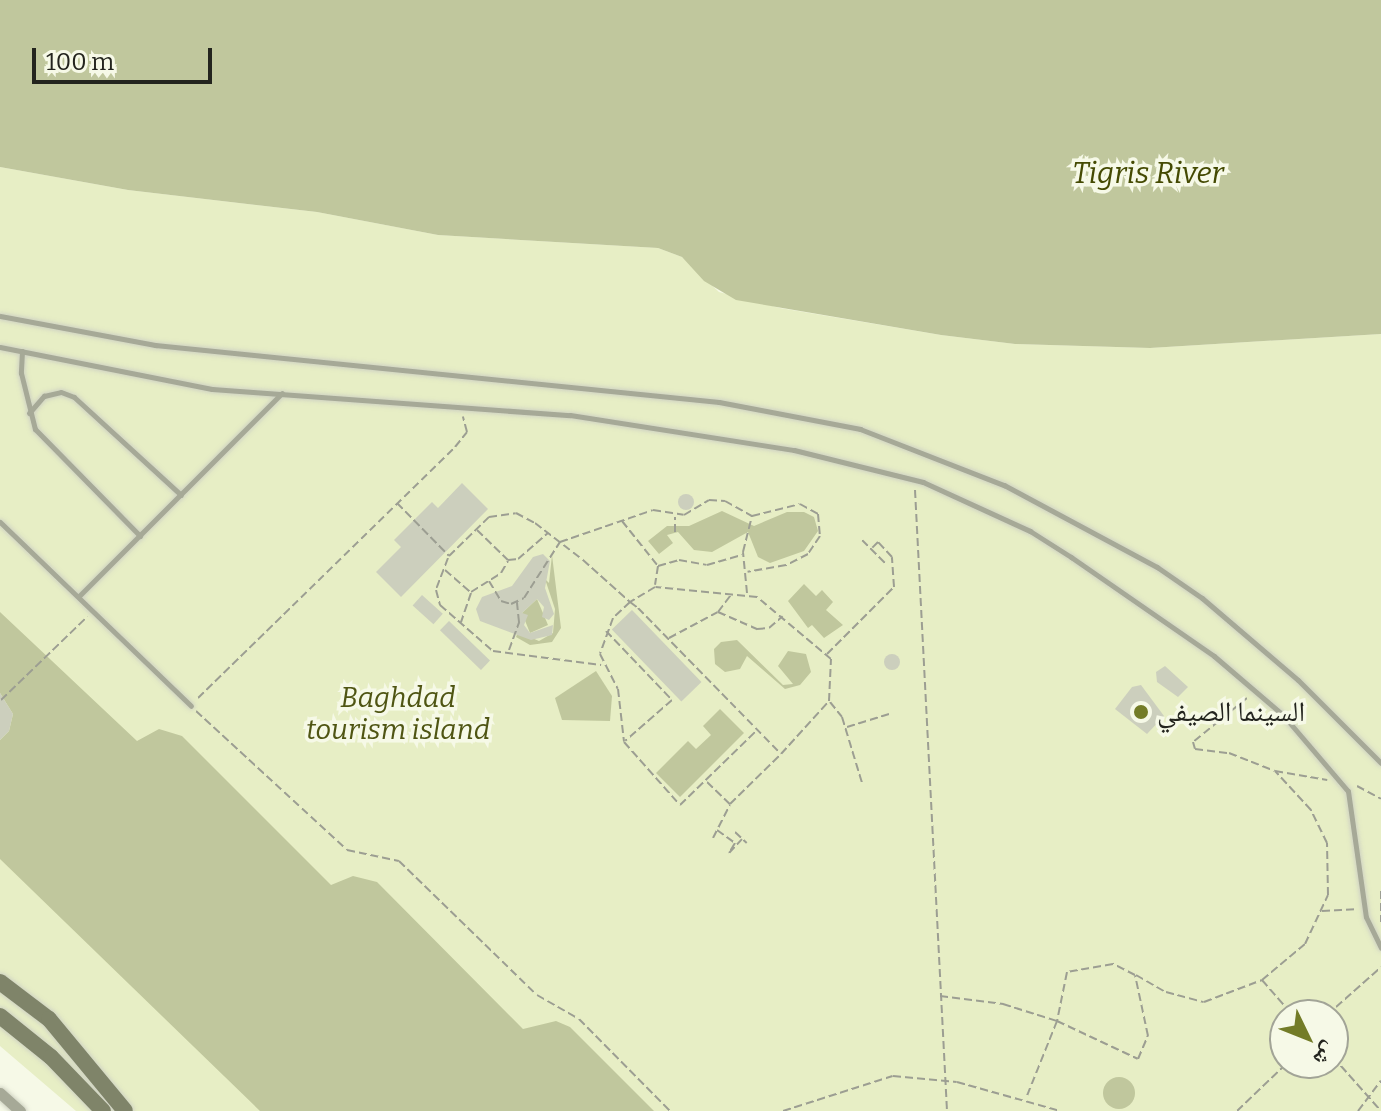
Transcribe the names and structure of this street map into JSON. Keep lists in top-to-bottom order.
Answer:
{
  "water": ["Tigris River"],
  "parks": ["Baghdad tourism island"],
  "places": ["السينما الصيفي"],
  "scale_bar": "100 m",
  "north": "bottom right"
}
